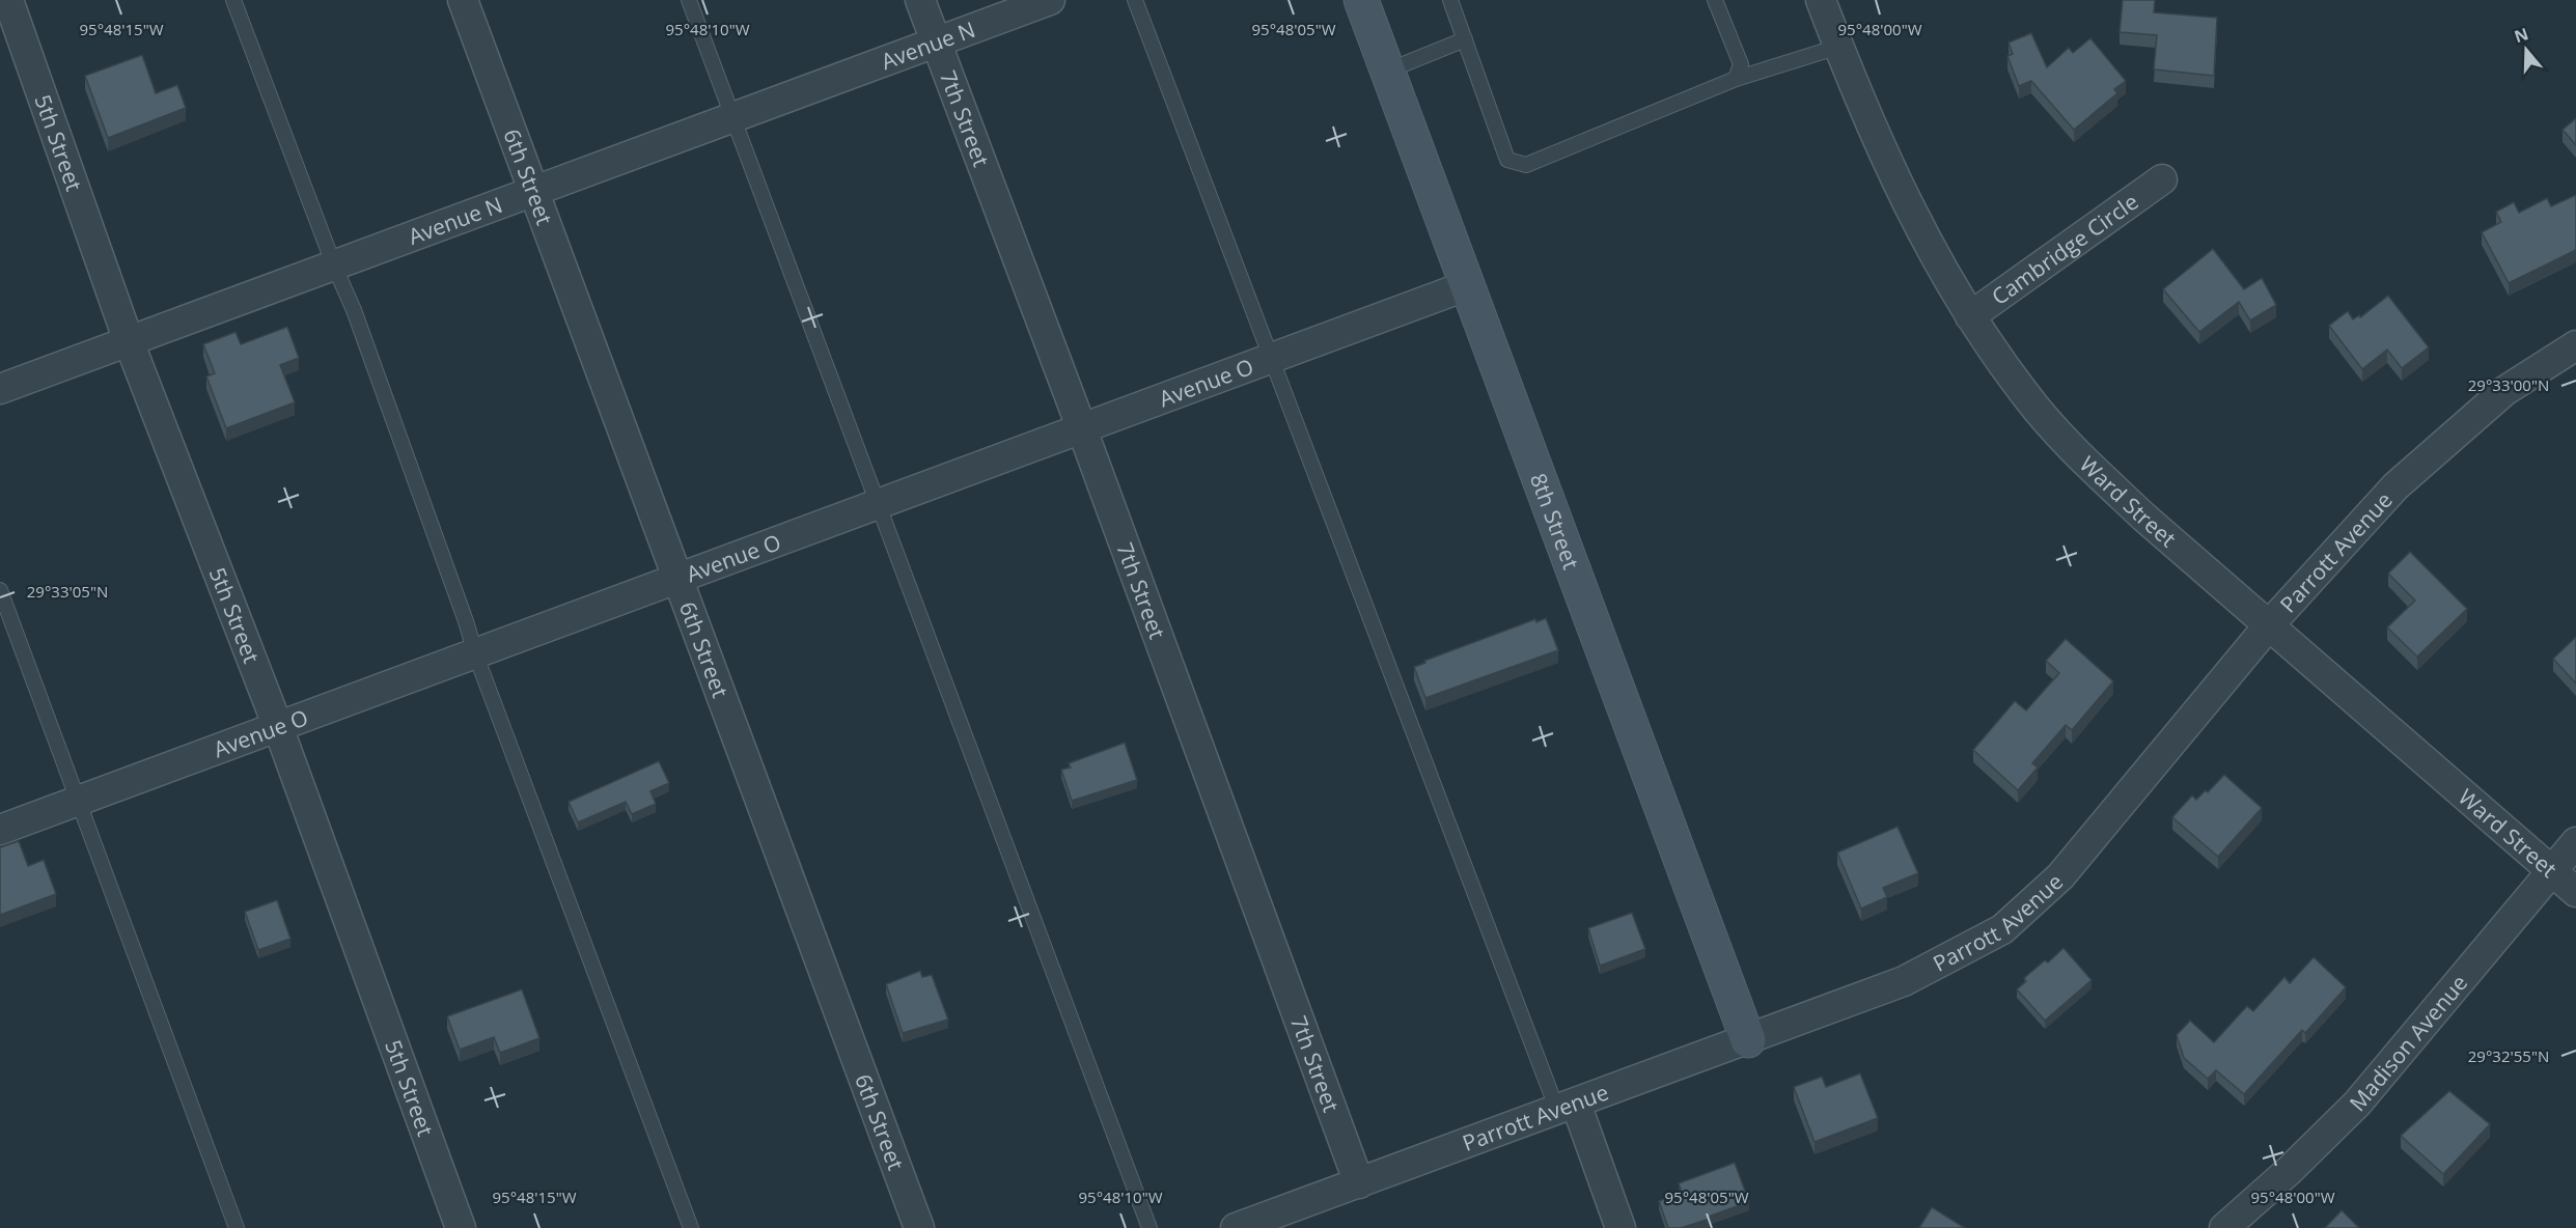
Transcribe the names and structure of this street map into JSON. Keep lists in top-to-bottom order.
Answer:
{
  "streets": {
    "street": [
      "Avenue N",
      "7th Street",
      "5th Street",
      "6th Street",
      "Cambridge Circle",
      "Avenue O",
      "Ward Street",
      "8th Street",
      "Parrott Avenue",
      "Madison Avenue"
    ]
  },
  "crossings": [
    ["Avenue N", "7th Street"],
    ["Avenue N", "5th Street"],
    ["Avenue N", "6th Street"],
    ["7th Street", "Avenue O"],
    ["7th Street", "Parrott Avenue"],
    ["5th Street", "Avenue O"],
    ["6th Street", "Avenue O"],
    ["Cambridge Circle", "Ward Street"],
    ["Avenue O", "8th Street"],
    ["Ward Street", "Parrott Avenue"],
    ["Ward Street", "Madison Avenue"],
    ["8th Street", "Parrott Avenue"]
  ],
  "north": "top",
  "coordinates": [
    "95°48'15\"W",
    "95°48'10\"W",
    "95°48'05\"W",
    "95°48'00\"W",
    "29°33'00\"N",
    "29°33'05\"N",
    "29°32'55\"N"
  ]
}
